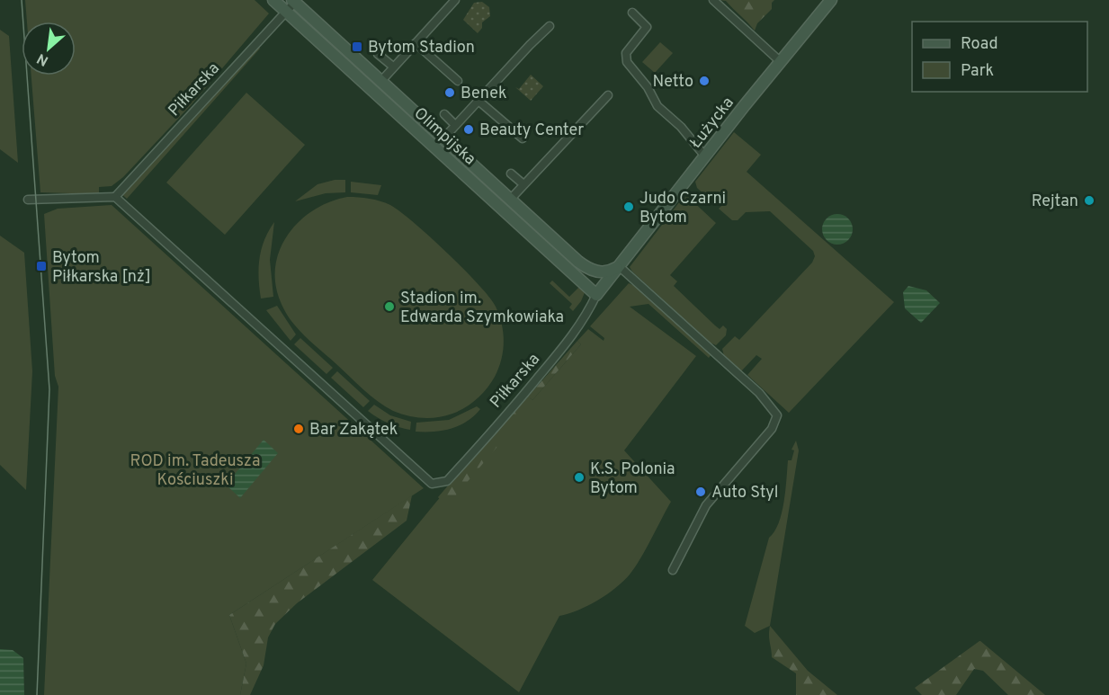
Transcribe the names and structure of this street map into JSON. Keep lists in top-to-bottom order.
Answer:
{
  "streets": {
    "street": ["Piłkarska", "Łużycka", "Olimpijska"]
  },
  "crossings": [
    ["Piłkarska", "Łużycka"],
    ["Piłkarska", "Olimpijska"],
    ["Łużycka", "Olimpijska"]
  ],
  "parks": ["ROD im. Tadeusza Kościuszki"],
  "places": {
    "transit": ["Bytom Stadion", "Bytom Piłkarska [nż]"],
    "other": [
      "Netto",
      "Benek",
      "Beauty Center",
      "Rejtan",
      "Judo Czarni Bytom",
      "Stadion im. Edwarda Szymkowiaka",
      "Bar Zakątek",
      "K.S. Polonia Bytom",
      "Auto Styl"
    ]
  },
  "legend": ["Road", "Park"],
  "north": "bottom left"
}
